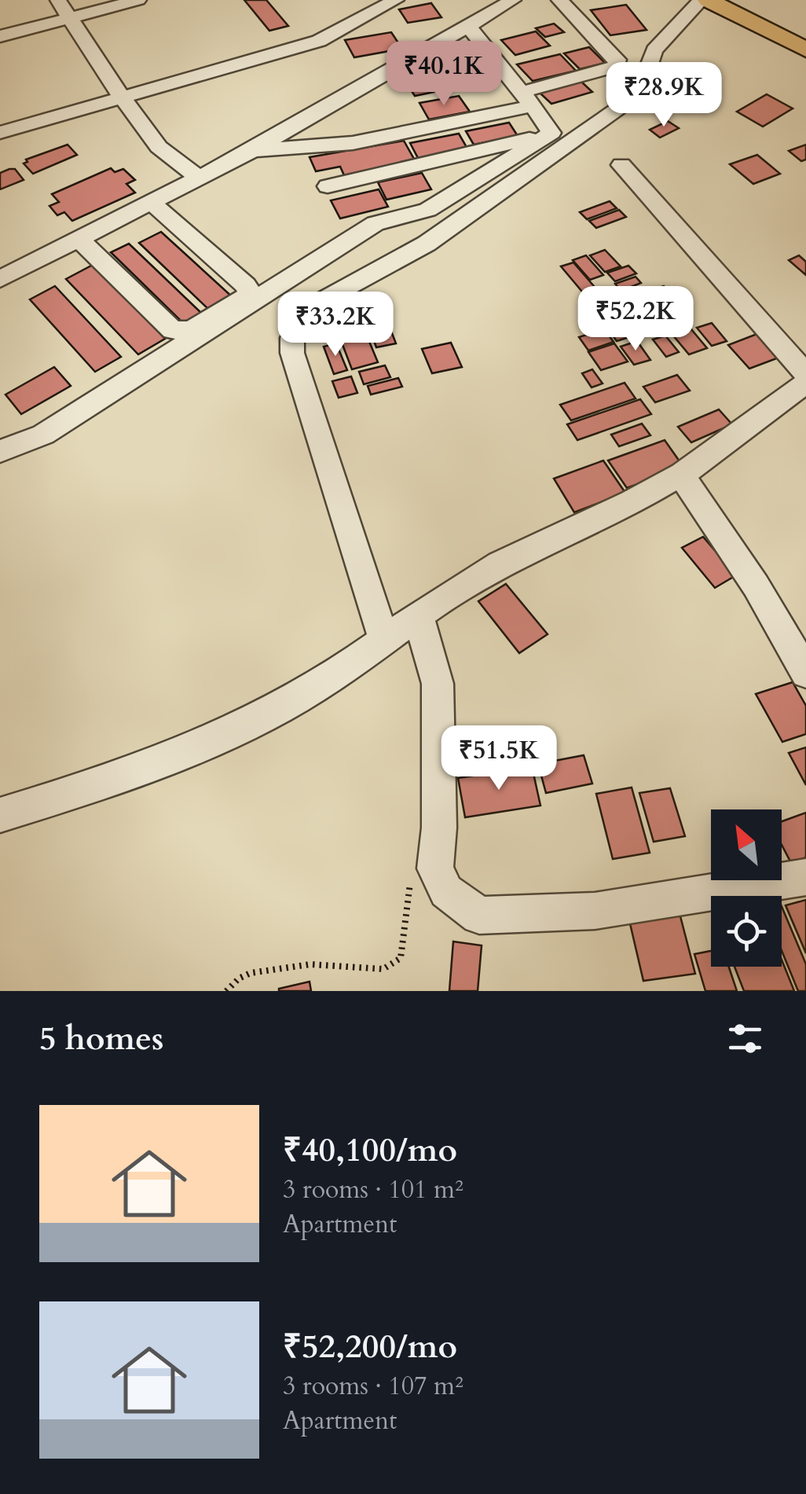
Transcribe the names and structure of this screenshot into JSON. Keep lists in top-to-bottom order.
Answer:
{
  "north": "top left",
  "page": {
    "price": [
      "₹40.1K",
      "₹28.9K",
      "₹52.2K",
      "₹33.2K",
      "₹51.5K"
    ],
    "heading": "5 homes",
    "list": [
      {
        "name": "₹40,100/mo",
        "note": "3 rooms · 101 m² · Apartment"
      },
      {
        "name": "₹52,200/mo",
        "note": "3 rooms · 107 m² · Apartment"
      }
    ]
  }
}
